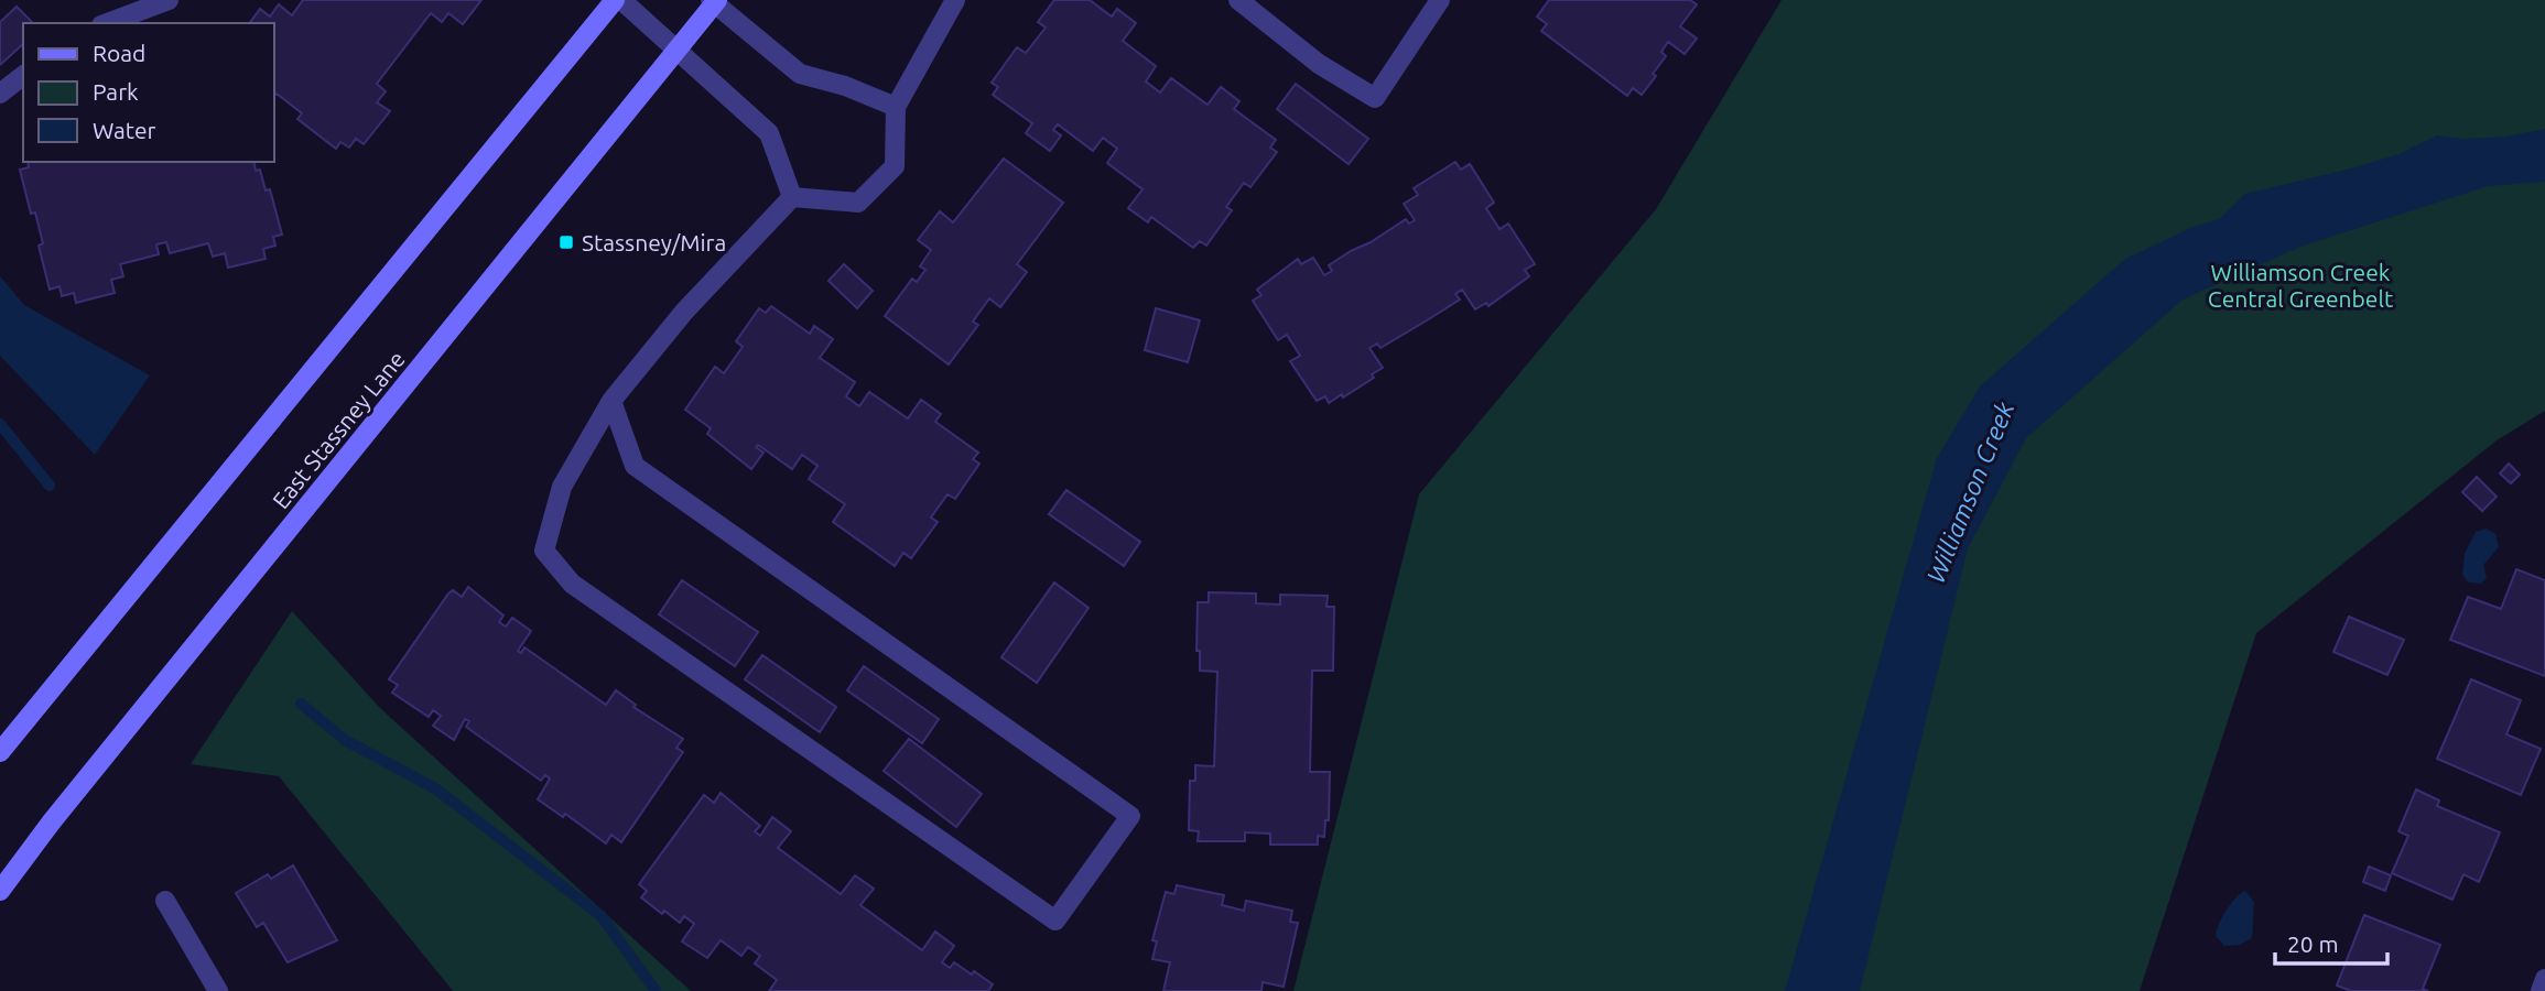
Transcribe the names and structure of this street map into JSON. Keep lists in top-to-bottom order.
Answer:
{
  "streets": {
    "main road": ["East Stassney Lane"]
  },
  "water": ["Williamson Creek"],
  "parks": ["Williamson Creek Central Greenbelt"],
  "places": {
    "transit": ["Stassney/Mira"]
  },
  "legend": ["Road", "Park", "Water"],
  "scale_bar": "20 m"
}
